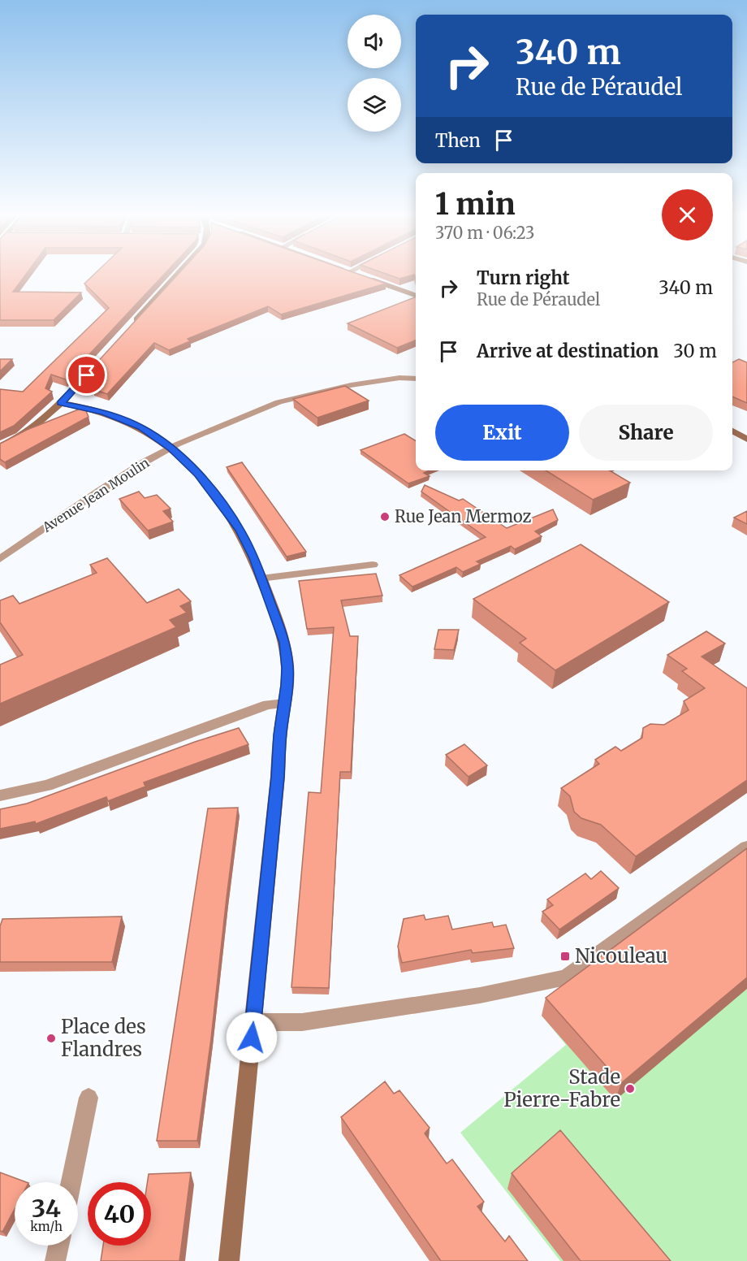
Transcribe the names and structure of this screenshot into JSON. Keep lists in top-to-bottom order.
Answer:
{
  "streets": {
    "street": ["Avenue Jean Moulin"]
  },
  "places": {
    "other": ["Rue Jean Mermoz", "Place des Flandres", "Stade Pierre-Fabre"],
    "transit": ["Nicouleau"]
  },
  "page": {
    "turn": ["340 m", "Rue de Péraudel"],
    "then": "Then",
    "heading": ["1 min", "370 m · 06:23"],
    "list": [
      {
        "name": "Turn right",
        "note": "Rue de Péraudel",
        "value": "340 m"
      },
      {
        "name": "Arrive at destination",
        "value": "30 m"
      }
    ],
    "buttons": ["Exit", "Share"],
    "speed": "34 km/h",
    "limit": "40"
  }
}
